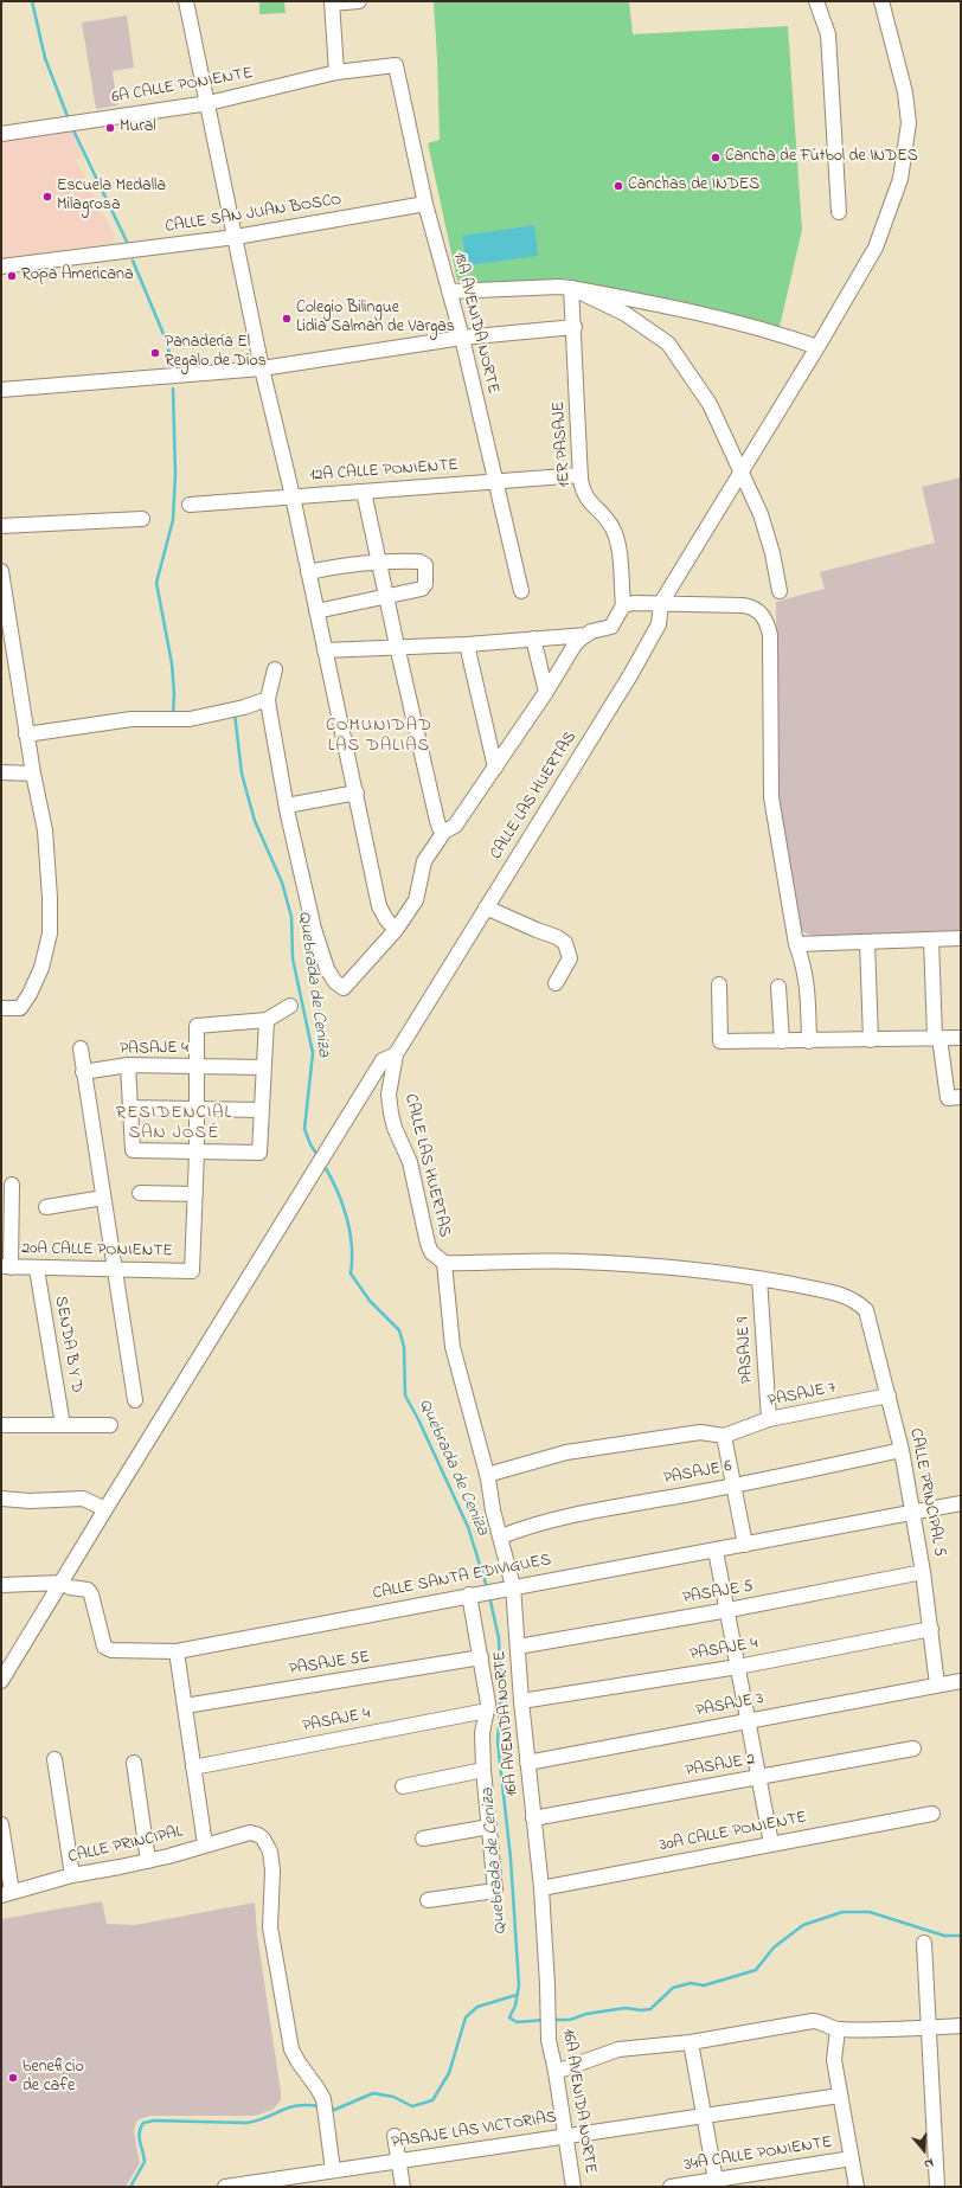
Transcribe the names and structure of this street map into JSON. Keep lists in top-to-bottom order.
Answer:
{
  "streets": {
    "street": [
      "6A CALLE PONIENTE",
      "CALLE SAN JUAN BOSCO",
      "18A AVENIDA NORTE",
      "1ER PASAJE",
      "12A CALLE PONIENTE",
      "CALLE LAS HUERTAS",
      "PASAJE 4",
      "20A CALLE PONIENTE",
      "SENDA B Y D",
      "PASAJE 9",
      "PASAJE 7",
      "PASAJE 6",
      "CALLE PRINCIPAL 5",
      "CALLE SANTA EDIVIGUES",
      "PASAJE 5",
      "PASAJE 5E",
      "PASAJE 3",
      "16A AVENIDA NORTE",
      "PASAJE 2",
      "30A CALLE PONIENTE",
      "CALLE PRINCIPAL",
      "PASAJE LAS VICTORIAS",
      "34A CALLE PONIENTE"
    ]
  },
  "crossings": [
    ["6A CALLE PONIENTE", "18A AVENIDA NORTE"],
    ["CALLE SAN JUAN BOSCO", "18A AVENIDA NORTE"],
    ["18A AVENIDA NORTE", "12A CALLE PONIENTE"],
    ["1ER PASAJE", "12A CALLE PONIENTE"],
    ["CALLE LAS HUERTAS", "16A AVENIDA NORTE"],
    ["PASAJE 4", "CALLE PRINCIPAL 5"],
    ["PASAJE 4", "16A AVENIDA NORTE"],
    ["20A CALLE PONIENTE", "SENDA B Y D"],
    ["PASAJE 9", "PASAJE 7"],
    ["PASAJE 9", "CALLE PRINCIPAL 5"],
    ["PASAJE 7", "CALLE PRINCIPAL 5"],
    ["PASAJE 6", "CALLE PRINCIPAL 5"],
    ["PASAJE 6", "16A AVENIDA NORTE"],
    ["CALLE PRINCIPAL 5", "CALLE SANTA EDIVIGUES"],
    ["CALLE PRINCIPAL 5", "PASAJE 5"],
    ["CALLE PRINCIPAL 5", "PASAJE 3"],
    ["CALLE SANTA EDIVIGUES", "16A AVENIDA NORTE"],
    ["PASAJE 5", "16A AVENIDA NORTE"],
    ["PASAJE 3", "16A AVENIDA NORTE"],
    ["16A AVENIDA NORTE", "PASAJE 2"],
    ["16A AVENIDA NORTE", "30A CALLE PONIENTE"],
    ["16A AVENIDA NORTE", "PASAJE LAS VICTORIAS"],
    ["CALLE PRINCIPAL", "PASAJE LAS VICTORIAS"]
  ],
  "districts": ["COMUNIDAD LAS DALIAS", "RESIDENCIAL SAN JOSÉ"],
  "water": ["Quebrada de Ceniza"],
  "places": [
    "Mural",
    "Cancha de Fútbol de INDES",
    "Canchas de INDES",
    "Escuela Medalla Milagrosa",
    "Ropa Americana",
    "Colegio Bilingue Lidia Salman de Vargas",
    "Panadería El Regalo de Dios",
    "beneficio de cafe"
  ],
  "north": "bottom"
}
